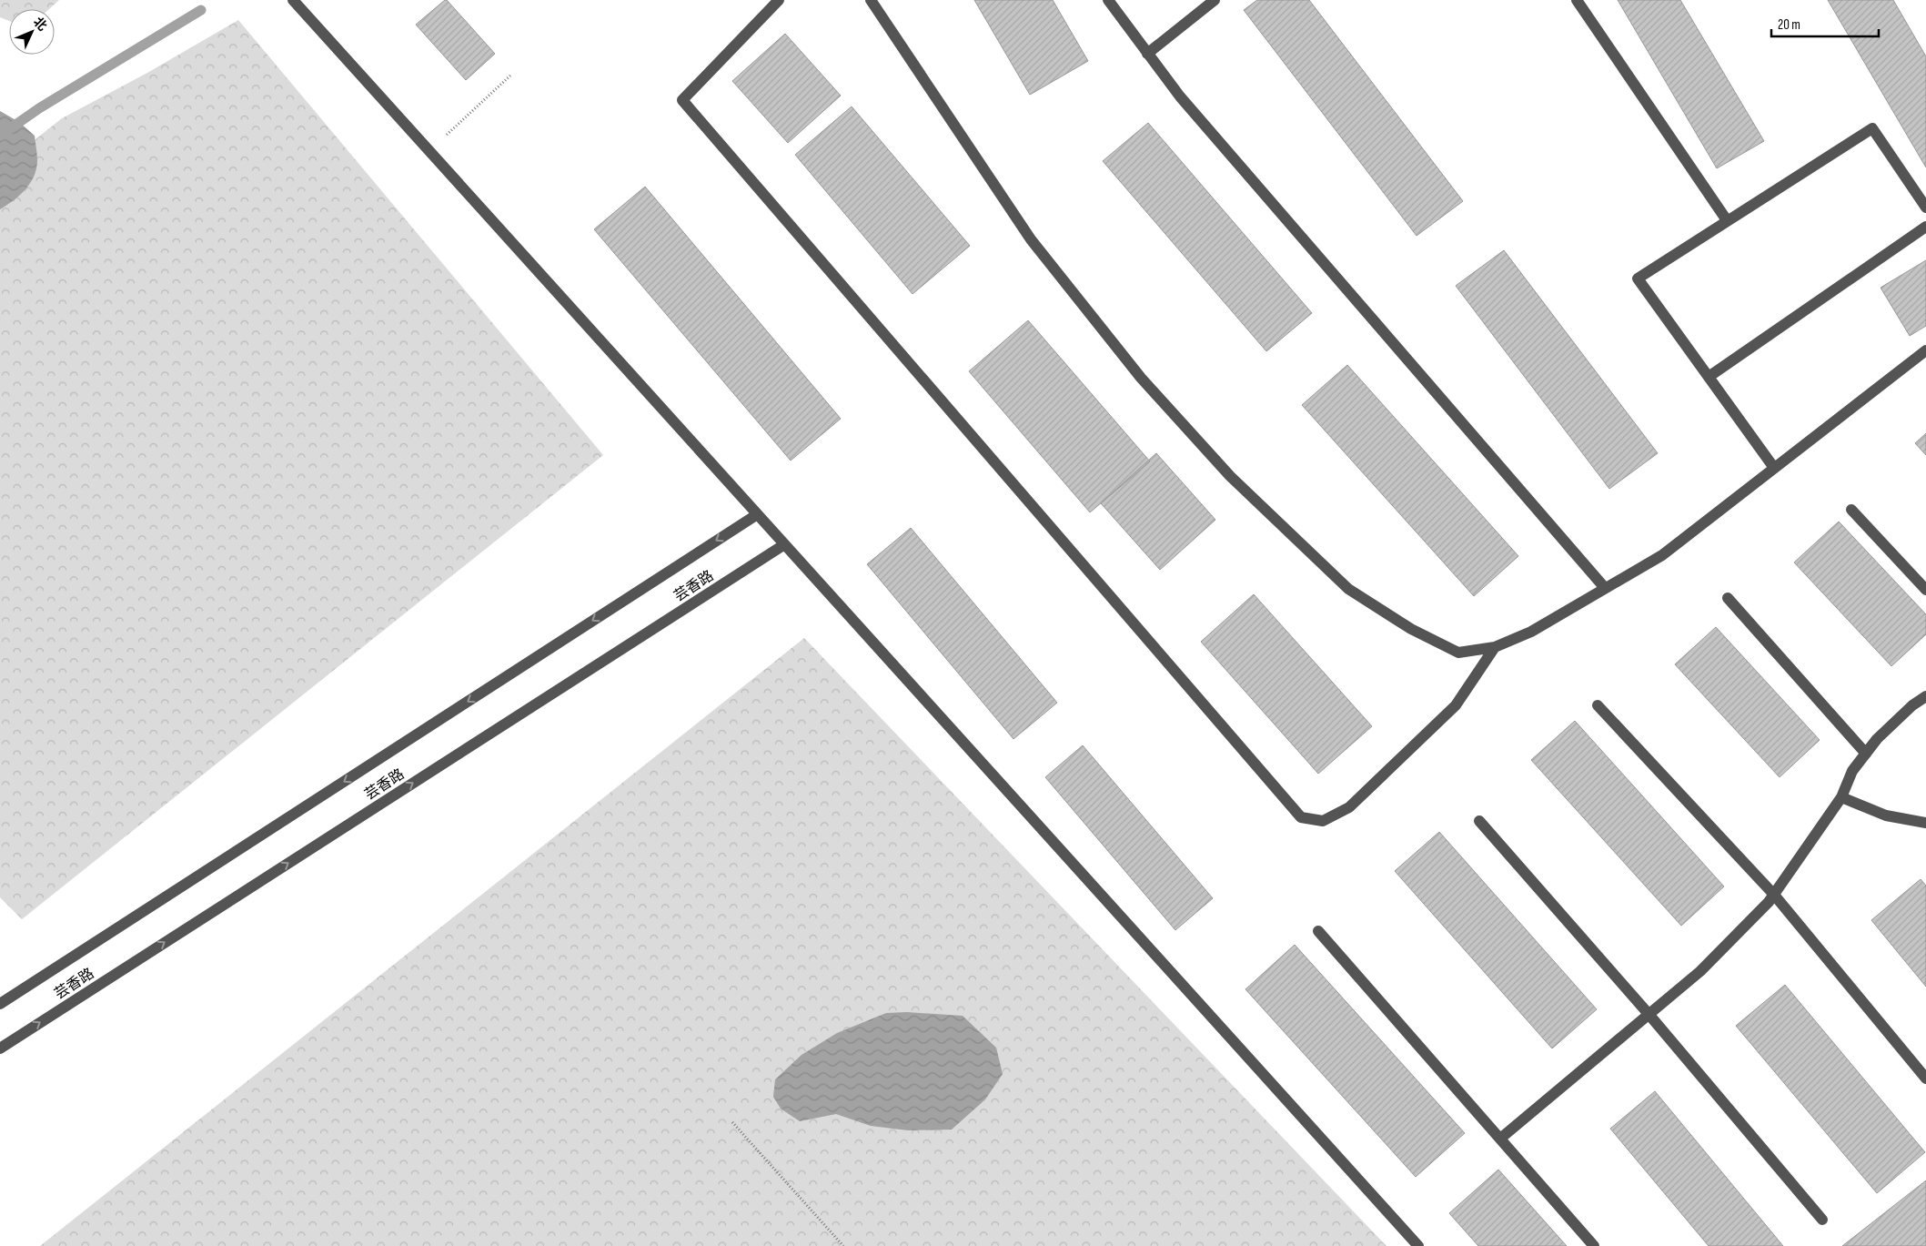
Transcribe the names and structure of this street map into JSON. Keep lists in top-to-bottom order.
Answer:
{
  "streets": {
    "street": ["芸香路"]
  },
  "scale_bar": "20 m",
  "north": "top right"
}
